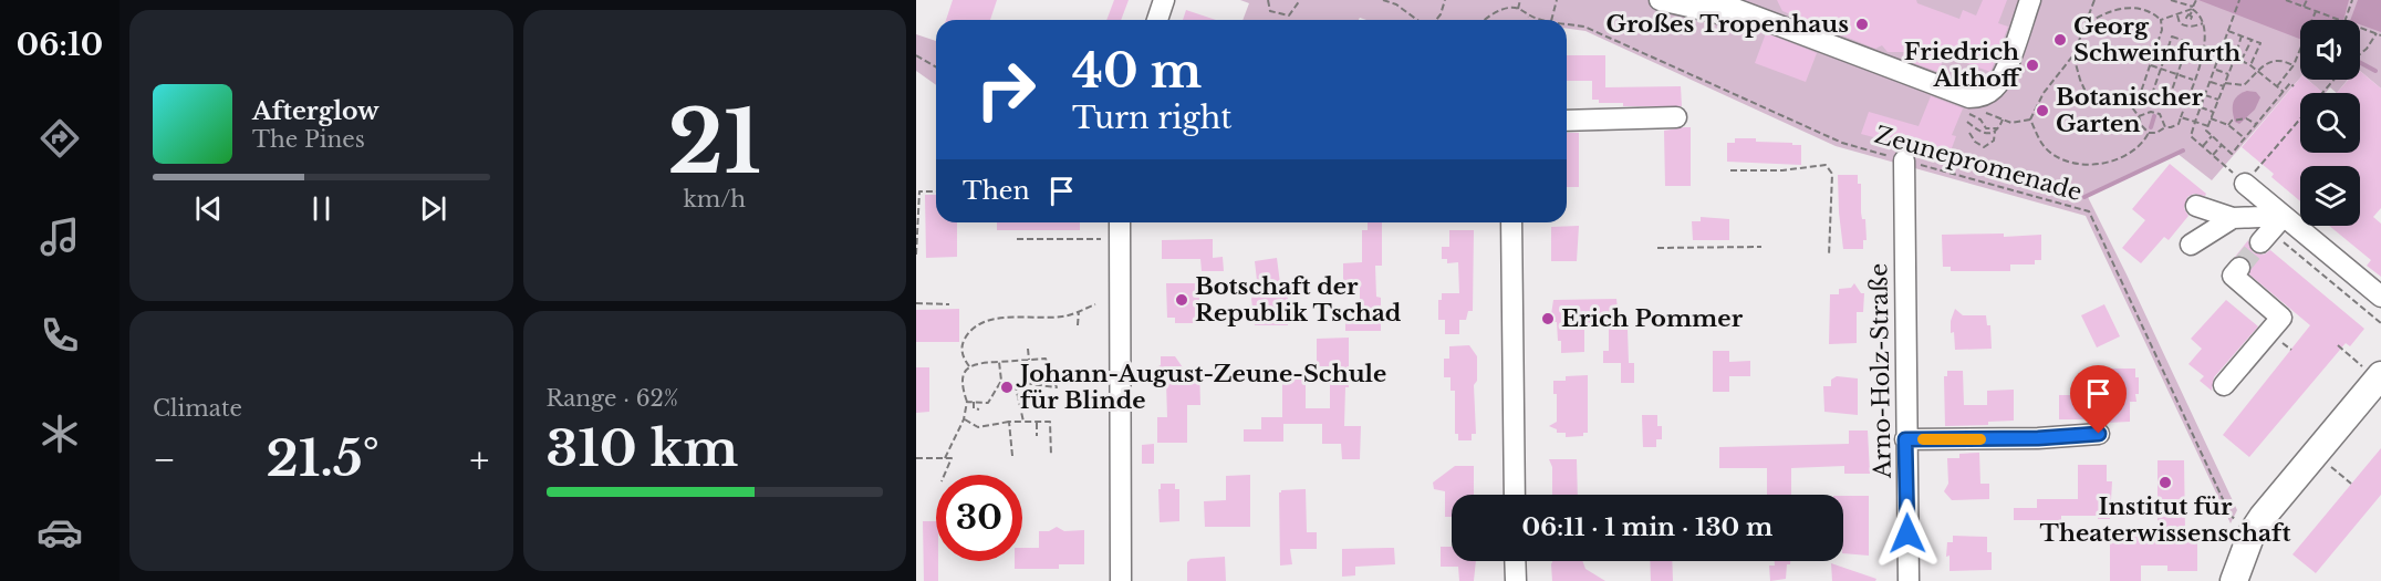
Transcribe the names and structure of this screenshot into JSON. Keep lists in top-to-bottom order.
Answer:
{
  "streets": {
    "street": ["Arno-Holz-Straße"],
    "path": ["Zeunepromenade"]
  },
  "crossings": [
    ["Zeunepromenade", "Arno-Holz-Straße"]
  ],
  "places": [
    "Großes Tropenhaus",
    "Georg Schweinfurth",
    "Friedrich Althoff",
    "Botanischer Garten",
    "Botschaft der Republik Tschad",
    "Erich Pommer",
    "Johann-August-Zeune-Schule für Blinde",
    "Institut für Theaterwissenschaft"
  ],
  "page": {
    "tabs": "06:10",
    "tile": [
      ["21", "km/h"],
      "Climate",
      ["Range · 62%", "310 km"]
    ],
    "turn": ["40 m", "Turn right"],
    "song": ["Afterglow", "The Pines"],
    "then": "Then",
    "heat": ["−", "21.5°", "+"],
    "limit": "30",
    "trip": "06:11 · 1 min · 130 m"
  }
}
